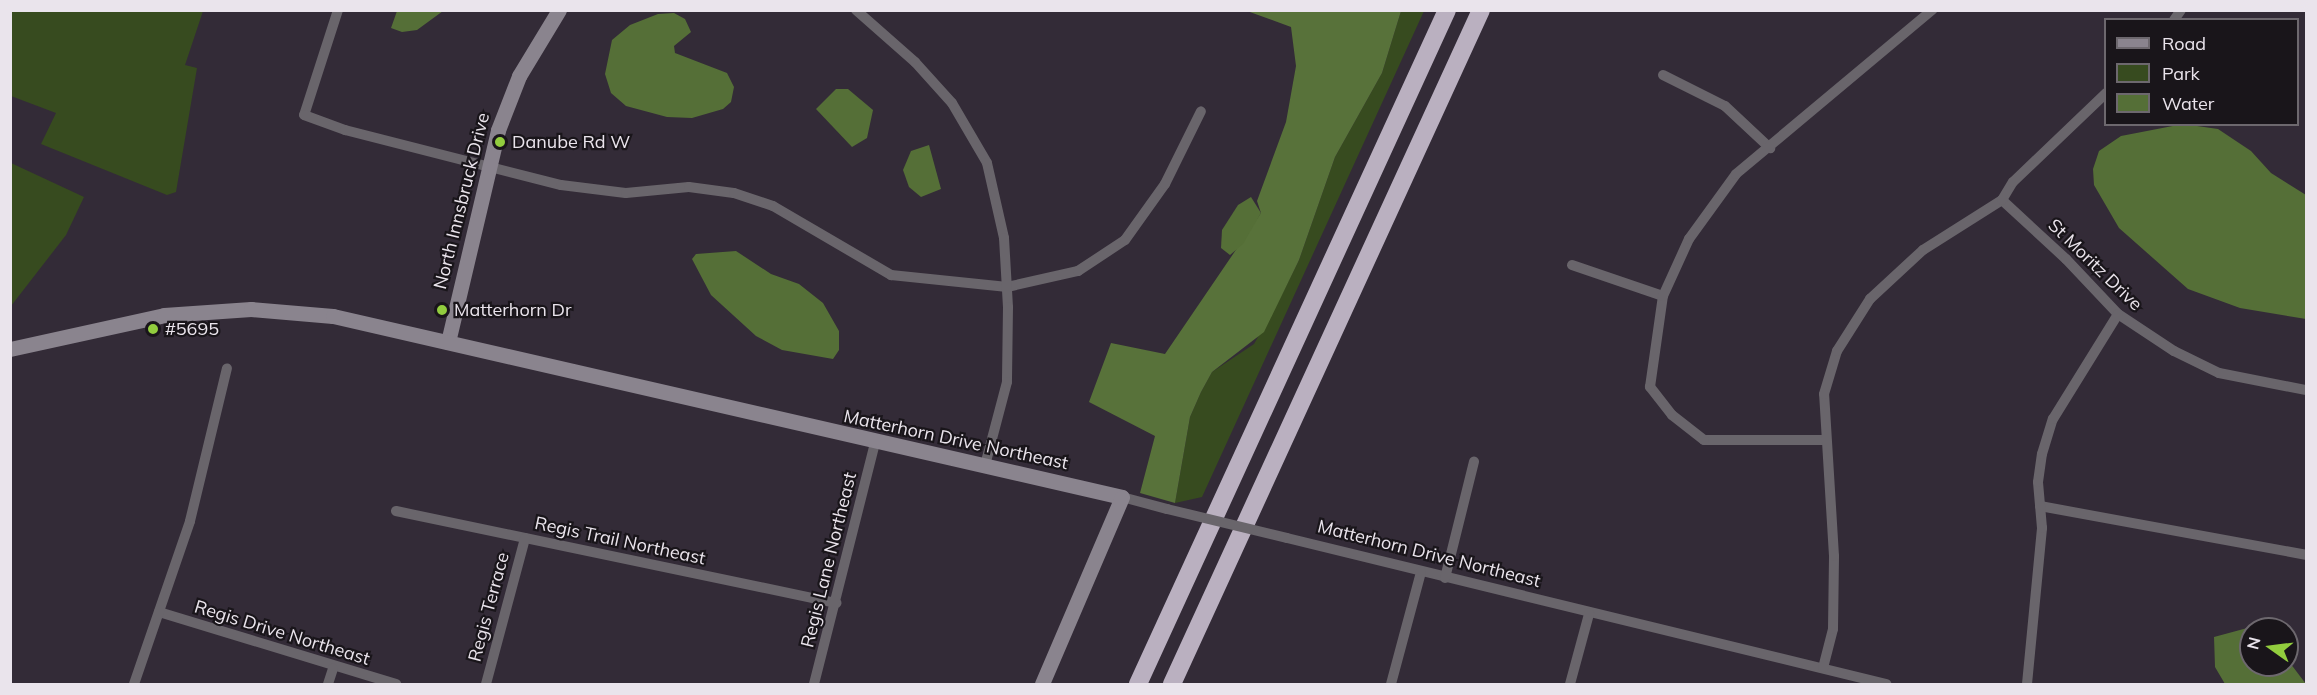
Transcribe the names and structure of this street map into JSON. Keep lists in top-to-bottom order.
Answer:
{
  "streets": {
    "street": [
      "North Innsbruck Drive",
      "St Moritz Drive",
      "Matterhorn Drive Northeast",
      "Regis Trail Northeast",
      "Regis Lane Northeast",
      "Regis Terrace",
      "Regis Drive Northeast"
    ]
  },
  "crossings": [
    ["North Innsbruck Drive", "Matterhorn Drive Northeast"],
    ["Matterhorn Drive Northeast", "Regis Lane Northeast"],
    ["Regis Trail Northeast", "Regis Lane Northeast"],
    ["Regis Trail Northeast", "Regis Terrace"]
  ],
  "places": ["Danube Rd W", "Matterhorn Dr", "#5695"],
  "legend": ["Road", "Park", "Water"],
  "north": "left"
}
